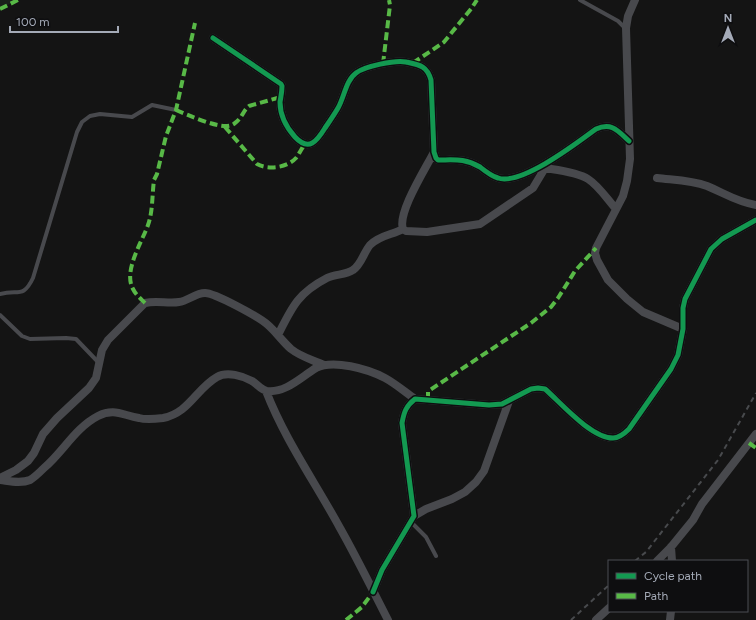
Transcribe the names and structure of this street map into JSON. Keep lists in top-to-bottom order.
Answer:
{
  "legend": ["Cycle path", "Path"],
  "scale_bar": "100 m",
  "north": "top"
}
